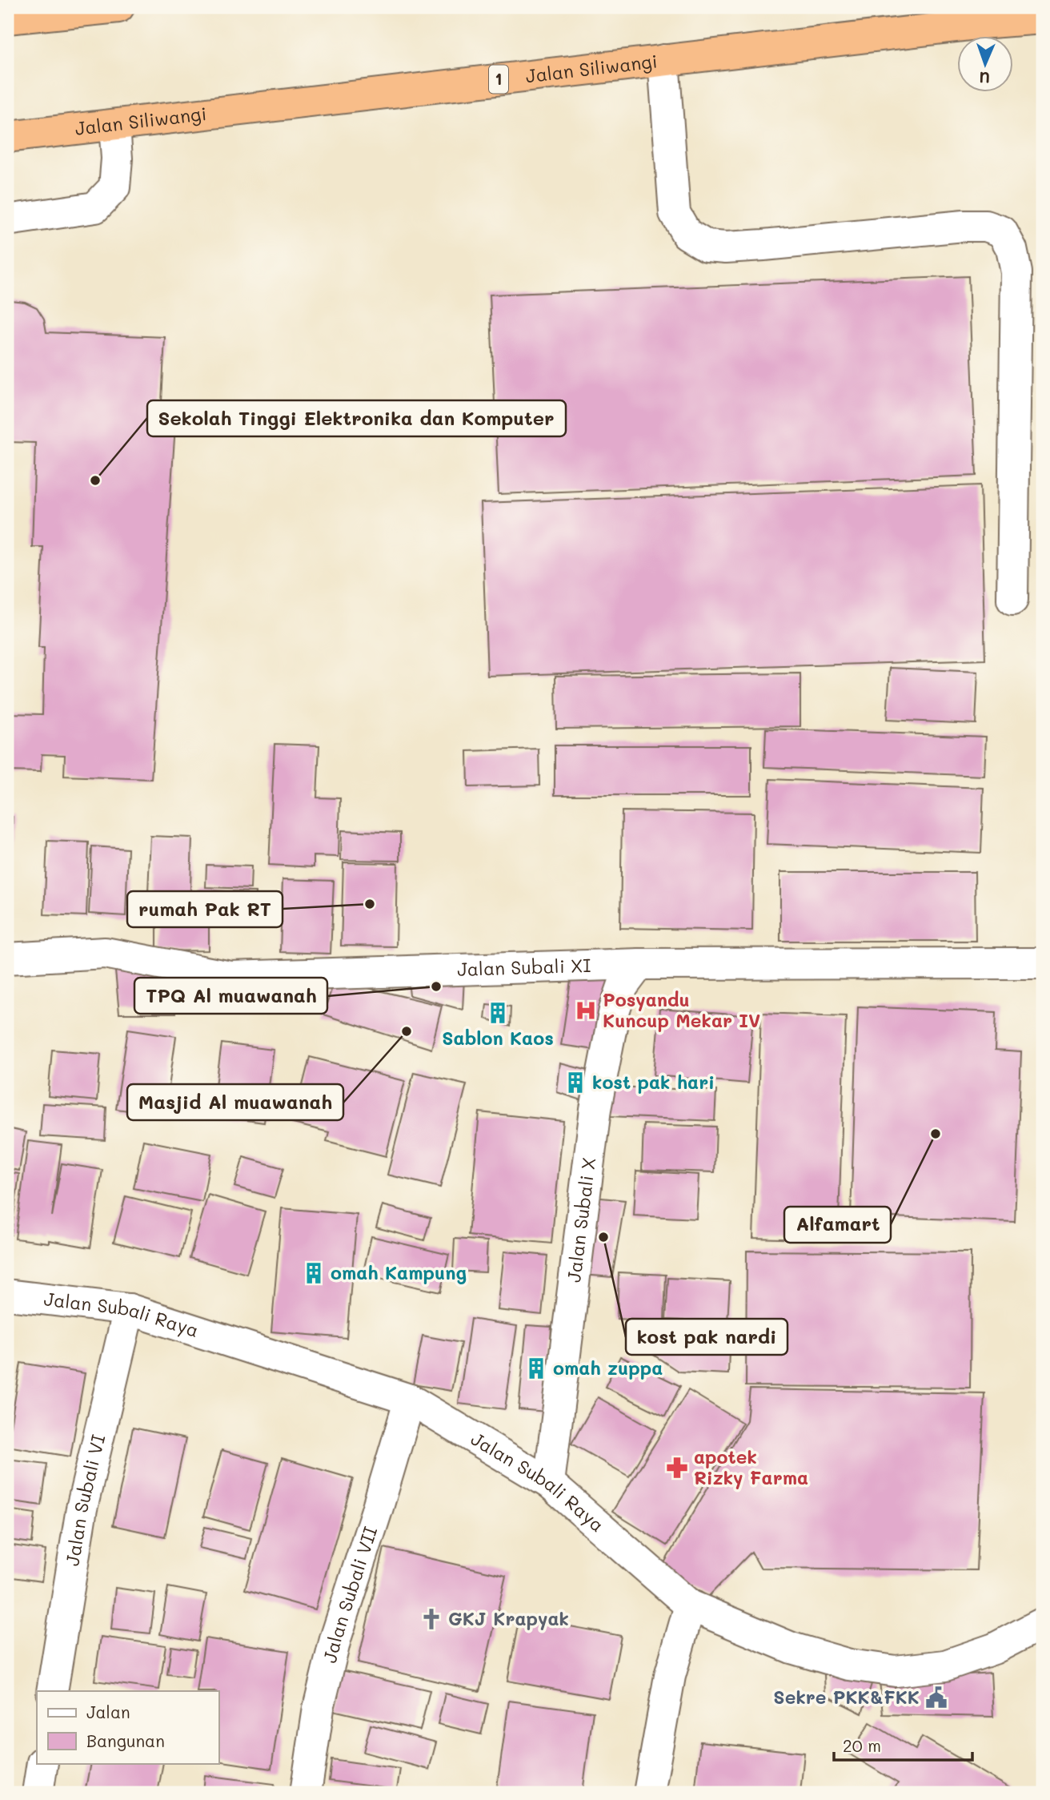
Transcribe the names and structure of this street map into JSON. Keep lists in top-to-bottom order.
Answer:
{
  "streets": {
    "highway": ["Jalan Siliwangi", "1"],
    "street": [
      "Jalan Subali XI",
      "Jalan Subali X",
      "Jalan Subali Raya",
      "Jalan Subali VI",
      "Jalan Subali VII"
    ]
  },
  "crossings": [
    ["Jalan Subali XI", "Jalan Subali X"],
    ["Jalan Subali X", "Jalan Subali Raya"],
    ["Jalan Subali Raya", "Jalan Subali VI"],
    ["Jalan Subali Raya", "Jalan Subali VII"]
  ],
  "places": {
    "other": [
      "Sekolah Tinggi Elektronika dan Komputer",
      "rumah Pak RT",
      "TPQ Al muawanah",
      "Masjid Al muawanah",
      "Alfamart",
      "kost pak nardi"
    ],
    "hospital": ["Posyandu Kuncup Mekar IV"],
    "building": [
      "Sablon Kaos",
      "kost pak hari",
      "omah Kampung",
      "omah zuppa"
    ],
    "pharmacy": ["apotek Rizky Farma"],
    "church": ["GKJ Krapyak"],
    "public building": ["Sekre PKK&FKK"]
  },
  "legend": ["Jalan", "Bangunan"],
  "scale_bar": "20 m",
  "north": "bottom"
}
